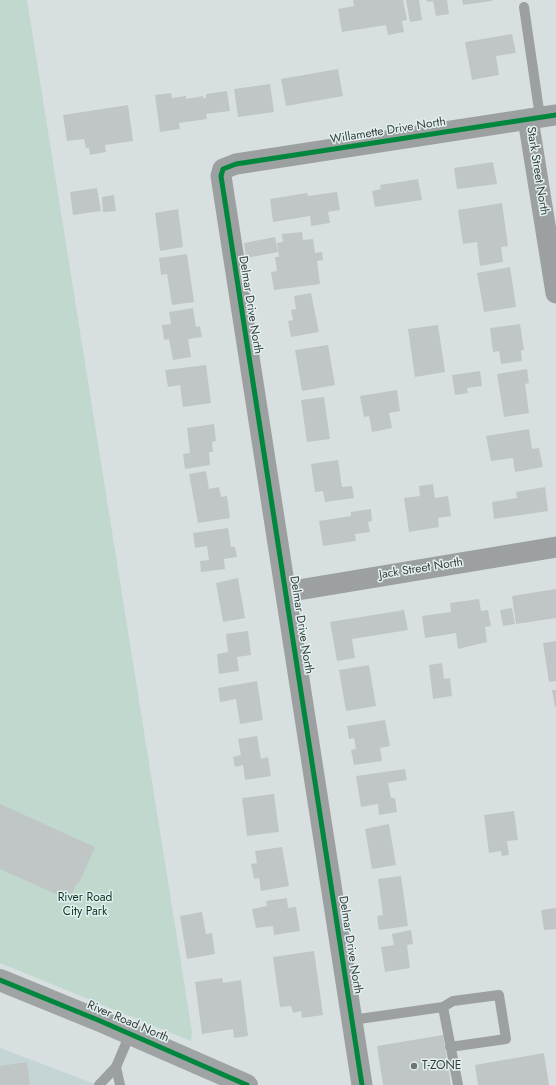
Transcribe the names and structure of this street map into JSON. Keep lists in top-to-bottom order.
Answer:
{
  "streets": {
    "main road": ["River Road North"],
    "street": [
      "Willamette Drive North",
      "Stark Street North",
      "Delmar Drive North",
      "Jack Street North"
    ]
  },
  "crossings": [
    ["Willamette Drive North", "Stark Street North"],
    ["Willamette Drive North", "Delmar Drive North"],
    ["Delmar Drive North", "Jack Street North"]
  ],
  "parks": ["River Road City Park"],
  "places": ["T-ZONE"]
}
